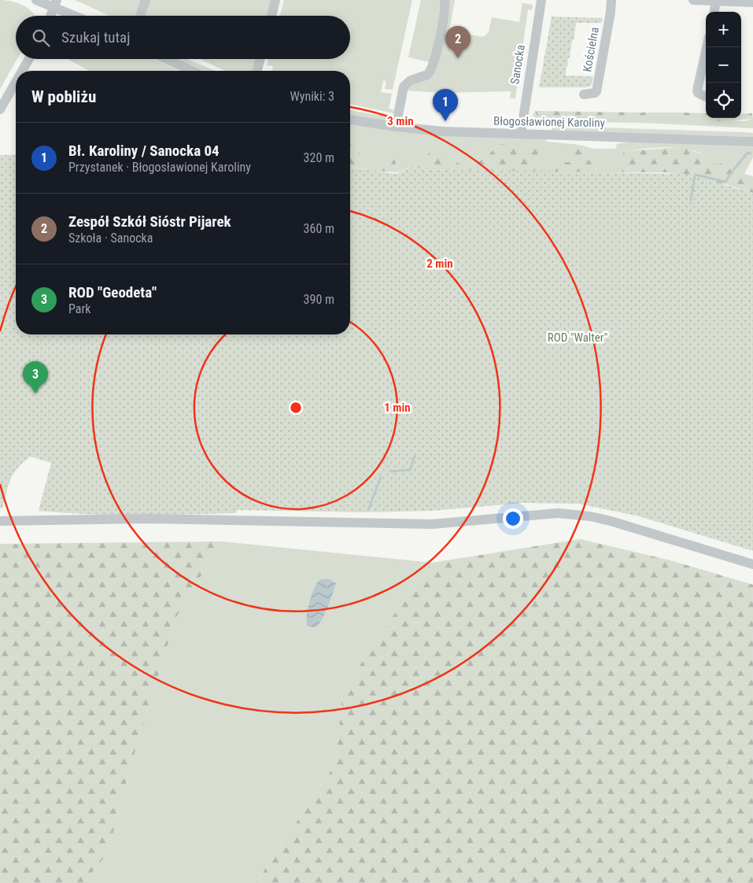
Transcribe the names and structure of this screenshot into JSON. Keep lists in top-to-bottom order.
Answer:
{
  "streets": {
    "street": ["Kościelna", "Sanocka", "Błogosławionej Karoliny"]
  },
  "crossings": [
    ["Sanocka", "Błogosławionej Karoliny"]
  ],
  "parks": ["ROD \"Walter\""],
  "page": {
    "map_buttons": ["+", "−"],
    "search": "Szukaj tutaj",
    "pins": ["2", "1", "3"],
    "heading": ["W pobliżu", "Wyniki: 3"],
    "list": [
      {
        "mark": "1",
        "name": "Bł. Karoliny / Sanocka 04",
        "note": "Przystanek · Błogosławionej Karoliny",
        "value": "320 m"
      },
      {
        "mark": "2",
        "name": "Zespół Szkół Sióstr Pijarek",
        "note": "Szkoła · Sanocka",
        "value": "360 m"
      },
      {
        "mark": "3",
        "name": "ROD \"Geodeta\"",
        "note": "Park",
        "value": "390 m"
      }
    ]
  },
  "rings": ["3 min", "2 min", "1 min"]
}
